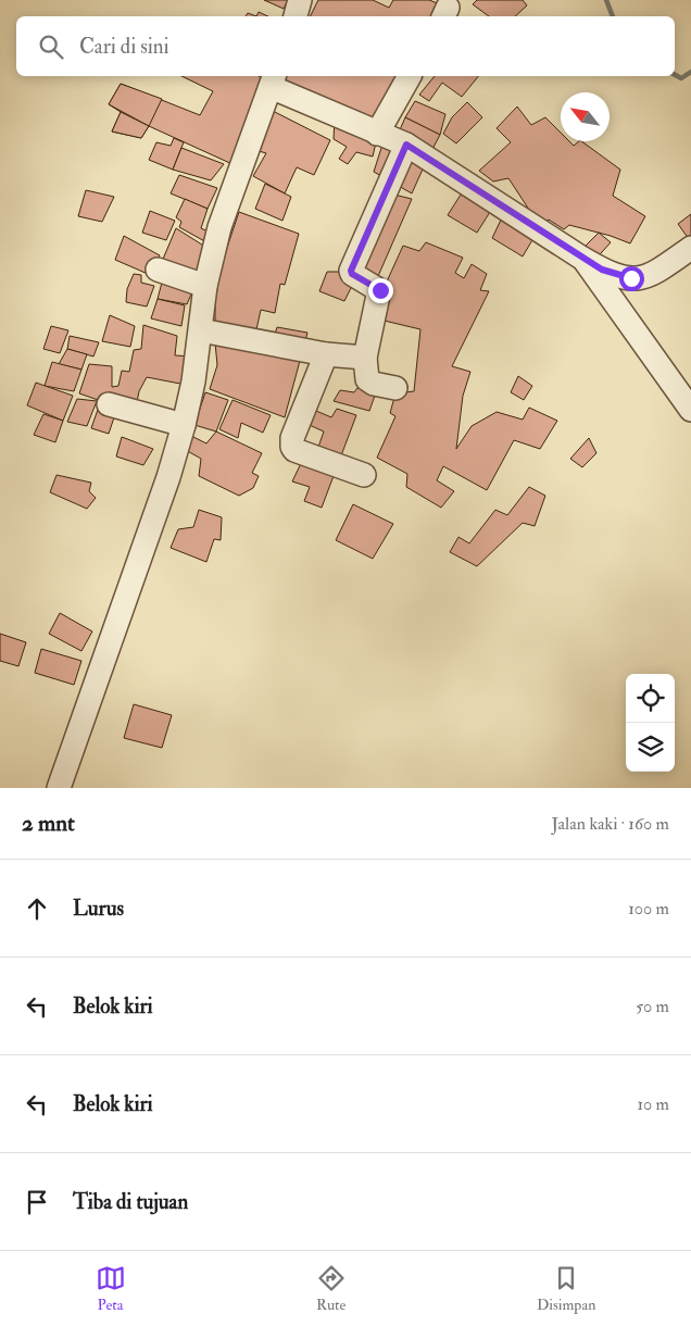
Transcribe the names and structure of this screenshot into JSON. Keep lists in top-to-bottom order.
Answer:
{
  "north": "top left",
  "page": {
    "search": "Cari di sini",
    "heading": ["2 mnt", "Jalan kaki · 160 m"],
    "list": [
      ["Lurus", "100 m"],
      ["Belok kiri", "50 m"],
      ["Belok kiri", "10 m"],
      "Tiba di tujuan"
    ],
    "nav": ["Peta", "Rute", "Disimpan"]
  }
}
